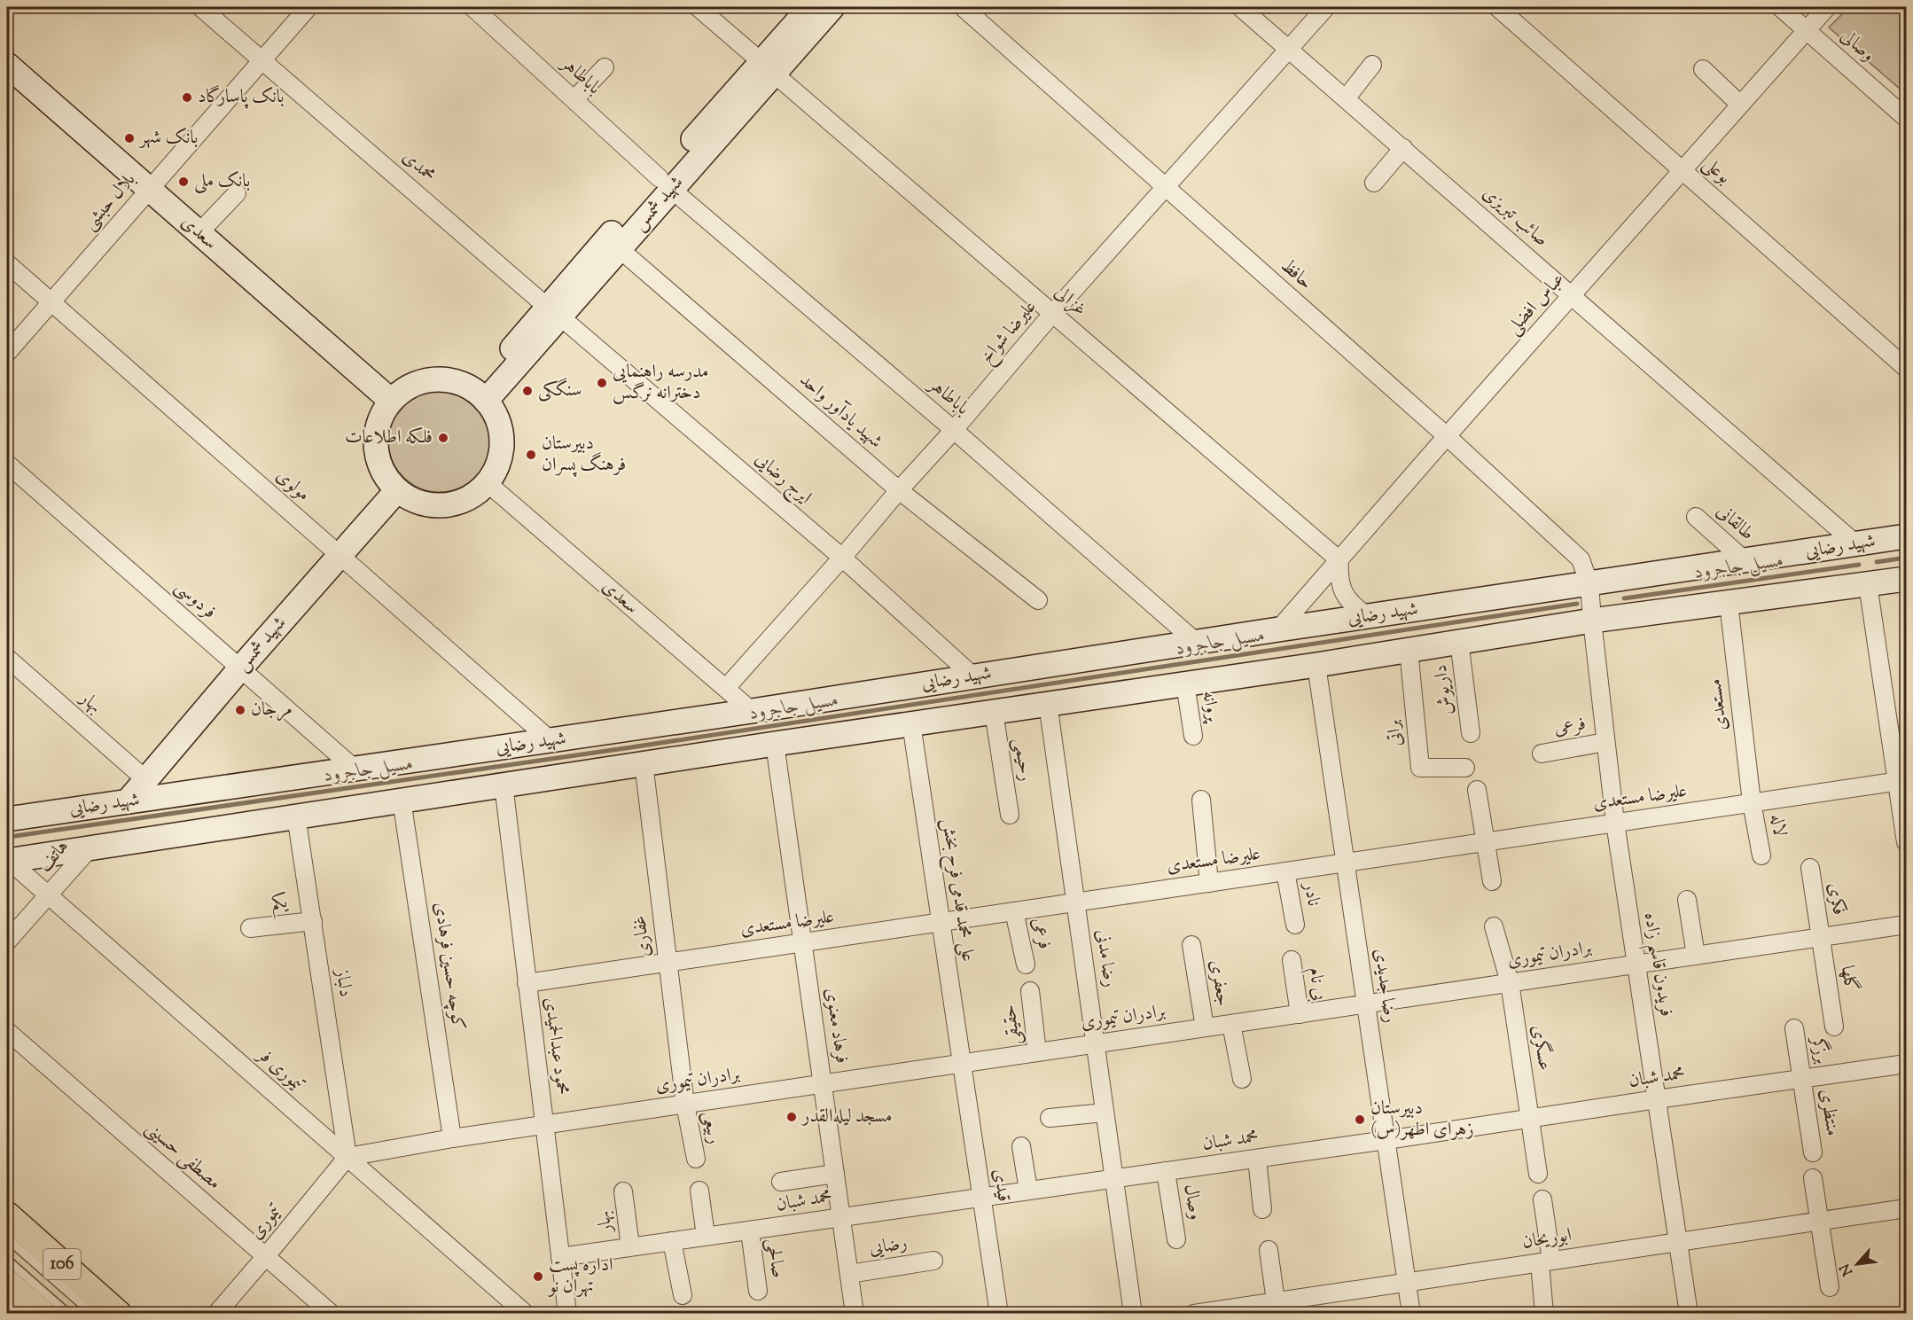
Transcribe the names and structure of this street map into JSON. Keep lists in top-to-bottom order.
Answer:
{
  "streets": {
    "main road": [
      "شهید شمس",
      "سعدی",
      "شهید رضایی",
      "106"
    ],
    "street": [
      "وصالی",
      "باباطاهر",
      "محمدی",
      "بوعلی",
      "بلال حبشی",
      "صائب تبریزی",
      "حافظ",
      "غزالی",
      "عباس افضلی",
      "علیرضا شواخ",
      "شهید یادآور واحد",
      "ایرج رضایی",
      "مولوی",
      "طالقانی",
      "فردوسی",
      "داریوش",
      "بهار",
      "مستعدی",
      "پروانه",
      "فرعی",
      "براتی",
      "رحیمی",
      "علیرضا مستعدی",
      "لاله",
      "هاتف",
      "علی محمد قدمی فرح بخش",
      "نادر",
      "فکری",
      "یکم",
      "غفاری",
      "برادران تیموری",
      "رضا مدنی",
      "فریدون قاسم زاده",
      "کوچه حسین فرهادی",
      "گلها",
      "دلباز",
      "جعفری",
      "بی نام",
      "رضا جدیدی",
      "حقیقی",
      "فرهاد معنوی",
      "محمود عبدالحمیدی",
      "عسگری",
      "برزگر",
      "تیموری فر",
      "محمد شبان",
      "منتظری",
      "ربیعی",
      "مصطفی حسینی",
      "قیدی",
      "وصال",
      "تیموری",
      "ابوریحان",
      "رضایی",
      "صالحی"
    ]
  },
  "crossings": [
    ["وصالی", "عباس افضلی"],
    ["باباطاهر", "شهید شمس"],
    ["باباطاهر", "علیرضا شواخ"],
    ["باباطاهر", "شهید رضایی"],
    ["محمدی", "بلال حبشی"],
    ["محمدی", "شهید شمس"],
    ["محمدی", "ایرج رضایی"],
    ["بوعلی", "عباس افضلی"],
    ["بلال حبشی", "سعدی"],
    ["بلال حبشی", "مولوی"],
    ["شهید شمس", "سعدی"],
    ["شهید شمس", "غزالی"],
    ["شهید شمس", "شهید یادآور واحد"],
    ["شهید شمس", "ایرج رضایی"],
    ["شهید شمس", "مولوی"],
    ["شهید شمس", "شهید رضایی"],
    ["شهید شمس", "فردوسی"],
    ["شهید شمس", "بهار"],
    ["صائب تبریزی", "عباس افضلی"],
    ["صائب تبریزی", "علیرضا شواخ"],
    ["صائب تبریزی", "شهید رضایی"],
    ["سعدی", "علیرضا شواخ"],
    ["سعدی", "شهید رضایی"],
    ["حافظ", "عباس افضلی"],
    ["حافظ", "علیرضا شواخ"],
    ["حافظ", "شهید رضایی"],
    ["حافظ", "فریدون قاسم زاده"],
    ["غزالی", "عباس افضلی"],
    ["غزالی", "علیرضا شواخ"],
    ["عباس افضلی", "شهید رضایی"],
    ["علیرضا شواخ", "شهید یادآور واحد"],
    ["علیرضا شواخ", "ایرج رضایی"],
    ["ایرج رضایی", "شهید رضایی"],
    ["مولوی", "شهید رضایی"],
    ["طالقانی", "شهید رضایی"],
    ["شهید رضایی", "فردوسی"],
    ["شهید رضایی", "داریوش"],
    ["شهید رضایی", "مستعدی"],
    ["شهید رضایی", "پروانه"],
    ["شهید رضایی", "براتی"],
    ["شهید رضایی", "رحیمی"],
    ["شهید رضایی", "هاتف"],
    ["شهید رضایی", "علی محمد قدمی فرح بخش"],
    ["شهید رضایی", "غفاری"],
    ["شهید رضایی", "رضا مدنی"],
    ["شهید رضایی", "فریدون قاسم زاده"],
    ["شهید رضایی", "کوچه حسین فرهادی"],
    ["شهید رضایی", "دلباز"],
    ["شهید رضایی", "رضا جدیدی"],
    ["شهید رضایی", "فرهاد معنوی"],
    ["شهید رضایی", "محمود عبدالحمیدی"],
    ["شهید رضایی", "تیموری فر"],
    ["بهار", "محمد شبان"],
    ["مستعدی", "علیرضا مستعدی"],
    ["مستعدی", "لاله"],
    ["فرعی", "علیرضا مستعدی"],
    ["فرعی", "فریدون قاسم زاده"],
    ["علیرضا مستعدی", "لاله"],
    ["علیرضا مستعدی", "علی محمد قدمی فرح بخش"],
    ["علیرضا مستعدی", "نادر"],
    ["علیرضا مستعدی", "غفاری"],
    ["علیرضا مستعدی", "رضا مدنی"],
    ["علیرضا مستعدی", "فریدون قاسم زاده"],
    ["علیرضا مستعدی", "رضا جدیدی"],
    ["علیرضا مستعدی", "فرهاد معنوی"],
    ["علیرضا مستعدی", "محمود عبدالحمیدی"],
    ["هاتف", "تیموری فر"],
    ["علی محمد قدمی فرح بخش", "برادران تیموری"],
    ["علی محمد قدمی فرح بخش", "قیدی"],
    ["فکری", "برادران تیموری"],
    ["فکری", "گلها"],
    ["یکم", "دلباز"],
    ["غفاری", "برادران تیموری"],
    ["غفاری", "ربیعی"],
    ["برادران تیموری", "رضا مدنی"],
    ["برادران تیموری", "فریدون قاسم زاده"],
    ["برادران تیموری", "کوچه حسین فرهادی"],
    ["برادران تیموری", "گلها"],
    ["برادران تیموری", "دلباز"],
    ["برادران تیموری", "جعفری"],
    ["برادران تیموری", "بی نام"],
    ["برادران تیموری", "رضا جدیدی"],
    ["برادران تیموری", "حقیقی"],
    ["برادران تیموری", "فرهاد معنوی"],
    ["برادران تیموری", "محمود عبدالحمیدی"],
    ["برادران تیموری", "عسگری"],
    ["برادران تیموری", "تیموری فر"],
    ["برادران تیموری", "ربیعی"],
    ["برادران تیموری", "قیدی"],
    ["برادران تیموری", "تیموری"],
    ["رضا مدنی", "محمد شبان"],
    ["فریدون قاسم زاده", "محمد شبان"],
    ["فریدون قاسم زاده", "ابوریحان"],
    ["دلباز", "تیموری فر"],
    ["دلباز", "تیموری"],
    ["رضا جدیدی", "محمد شبان"],
    ["رضا جدیدی", "ابوریحان"],
    ["فرهاد معنوی", "محمد شبان"],
    ["فرهاد معنوی", "رضایی"],
    ["محمود عبدالحمیدی", "محمد شبان"],
    ["عسگری", "محمد شبان"],
    ["برزگر", "محمد شبان"],
    ["برزگر", "منتظری"],
    ["تیموری فر", "تیموری"],
    ["محمد شبان", "منتظری"],
    ["محمد شبان", "قیدی"],
    ["محمد شبان", "وصال"],
    ["محمد شبان", "صالحی"],
    ["مصطفی حسینی", "تیموری"]
  ],
  "water": ["مسیل جاجرود"],
  "places": [
    "بانک پاسارگاد",
    "بانک شهر",
    "بانک ملی",
    "مدرسه راهنمایی دخترانه نرگس",
    "سنگکی",
    "فلکه اطلاعات",
    "دبیرستان فرهنگ پسران",
    "مرجان",
    "مسجد لیله‌القدر",
    "دبیرستان زهرای اطهر(س)",
    "اداره پست تهران نو"
  ],
  "north": "bottom left"
}
